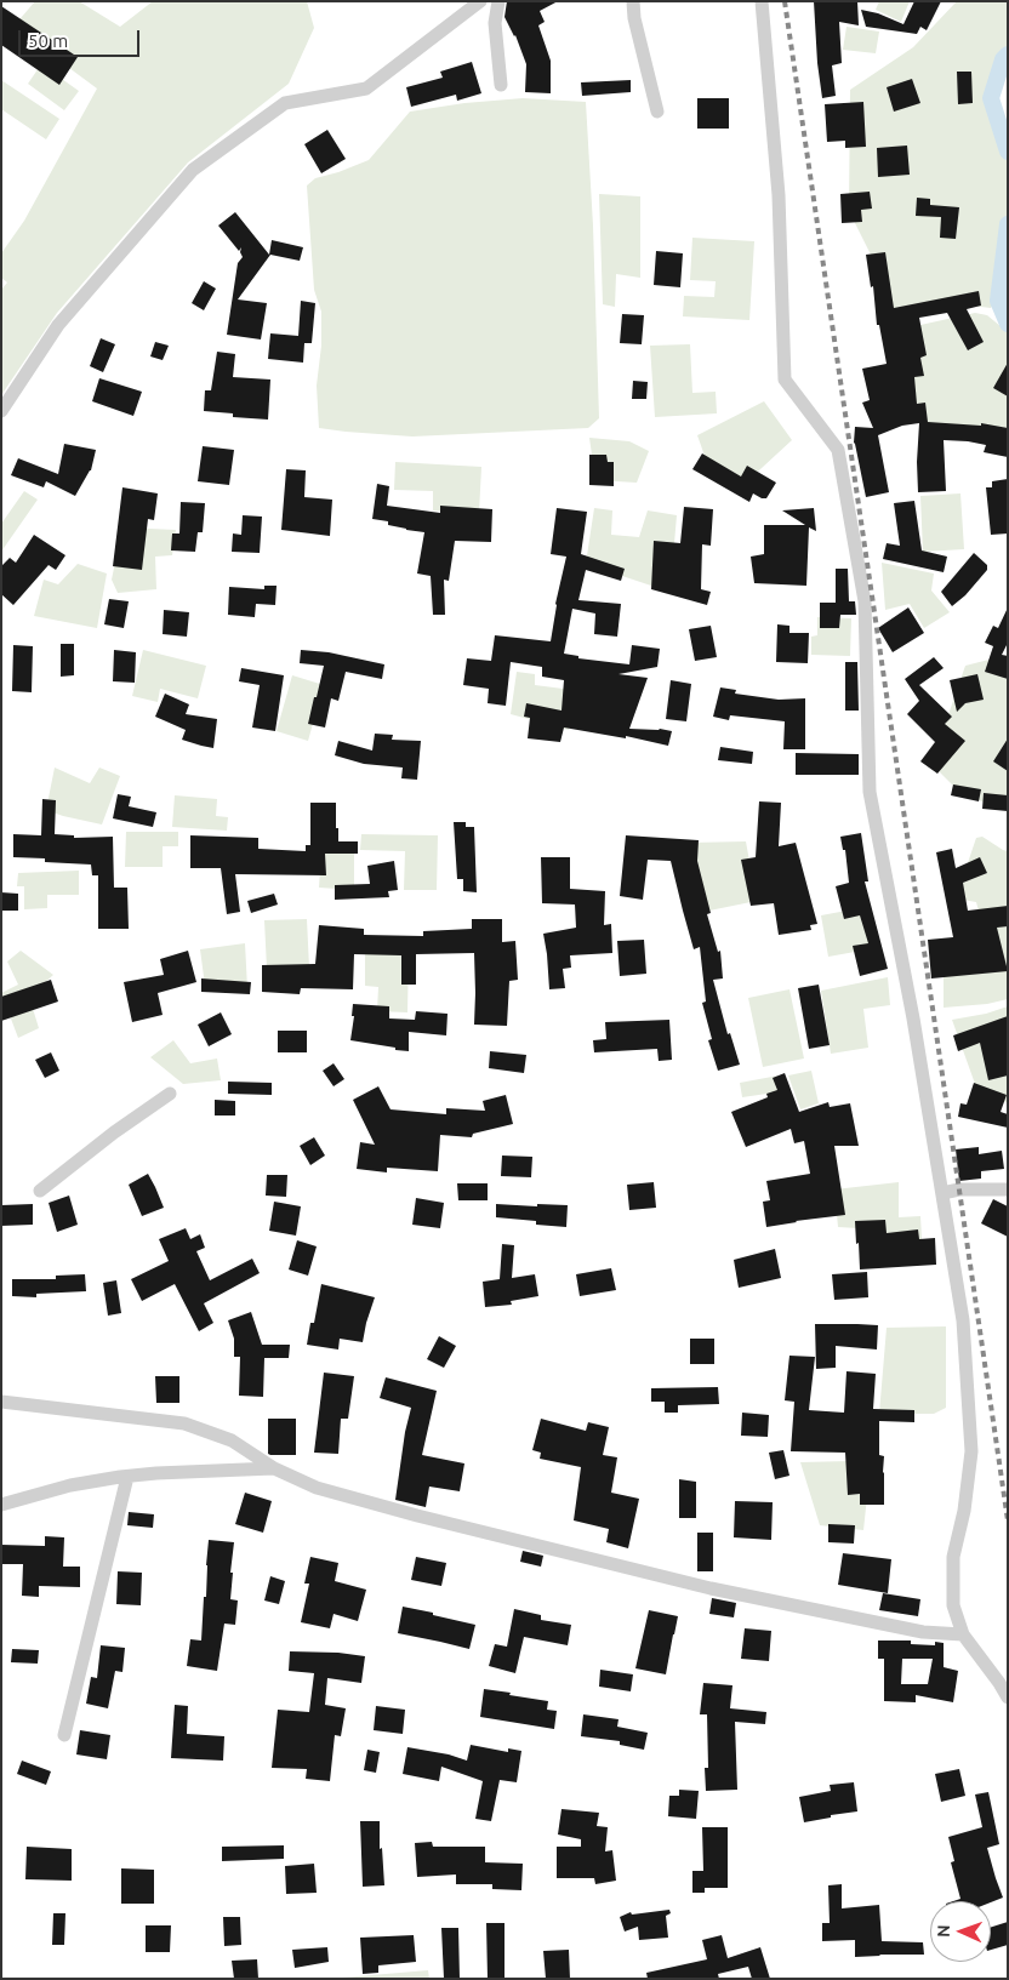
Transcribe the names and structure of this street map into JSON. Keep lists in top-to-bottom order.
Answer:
{
  "scale_bar": "50 m",
  "north": "left"
}
